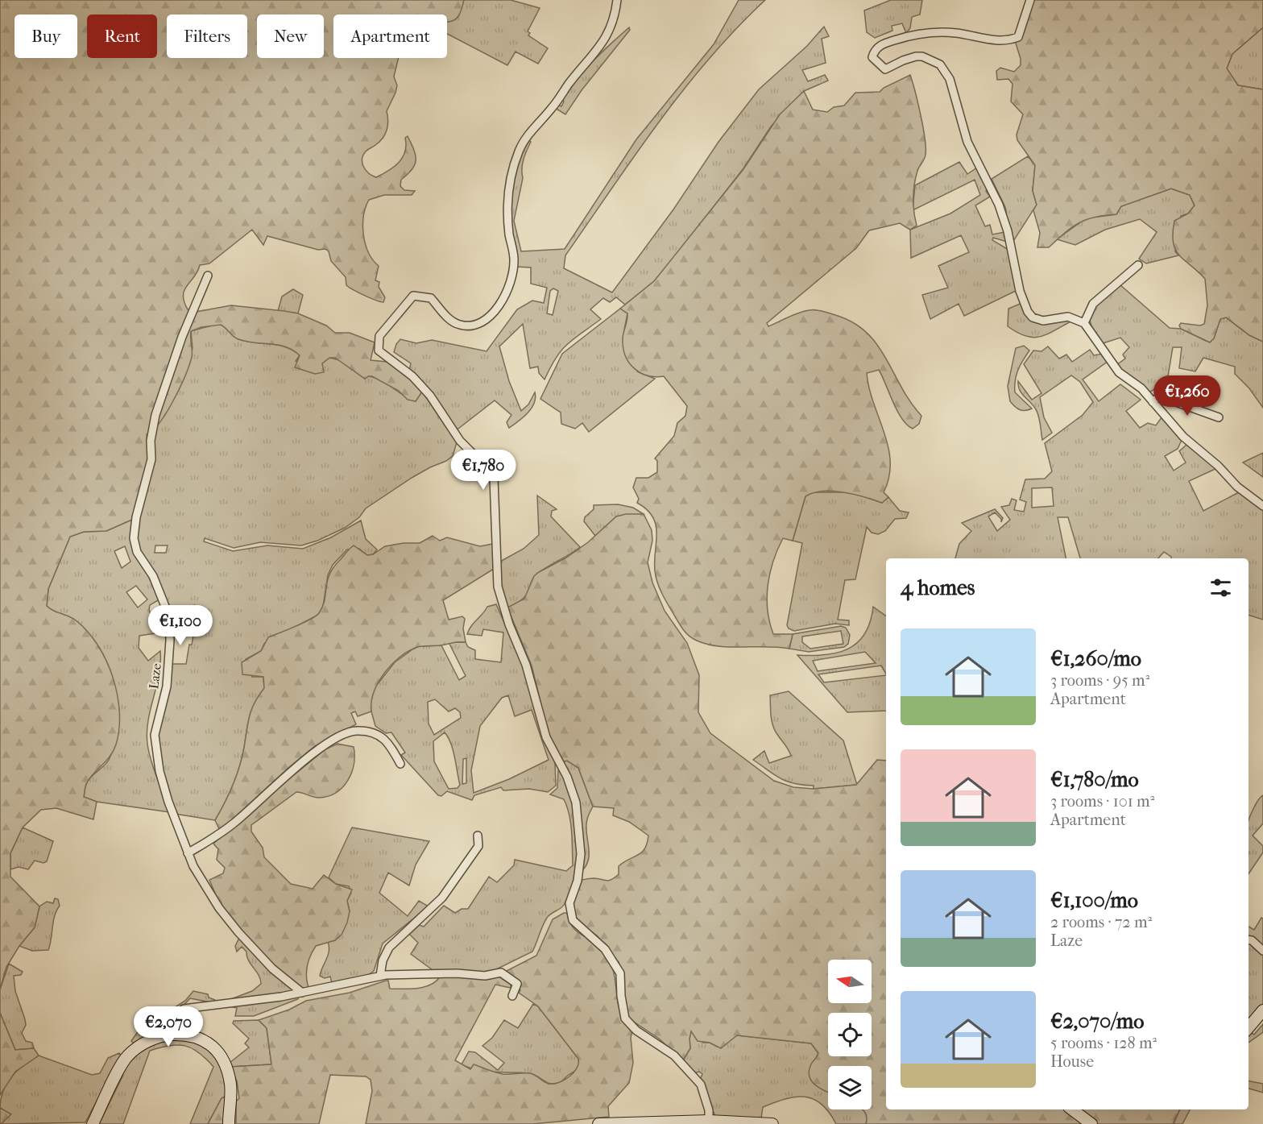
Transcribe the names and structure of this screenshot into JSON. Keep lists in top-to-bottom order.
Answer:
{
  "streets": {
    "street": ["Laze"]
  },
  "north": "left",
  "page": {
    "chip": [
      "Buy",
      "Rent",
      "Filters",
      "New",
      "Apartment"
    ],
    "price": [
      "€1,260",
      "€1,780",
      "€1,100",
      "€2,070"
    ],
    "heading": "4 homes",
    "list": [
      {
        "name": "€1,260/mo",
        "note": "3 rooms · 95 m² · Apartment"
      },
      {
        "name": "€1,780/mo",
        "note": "3 rooms · 101 m² · Apartment"
      },
      {
        "name": "€1,100/mo",
        "note": "2 rooms · 72 m² · Laze"
      },
      {
        "name": "€2,070/mo",
        "note": "5 rooms · 128 m² · House"
      }
    ]
  }
}
